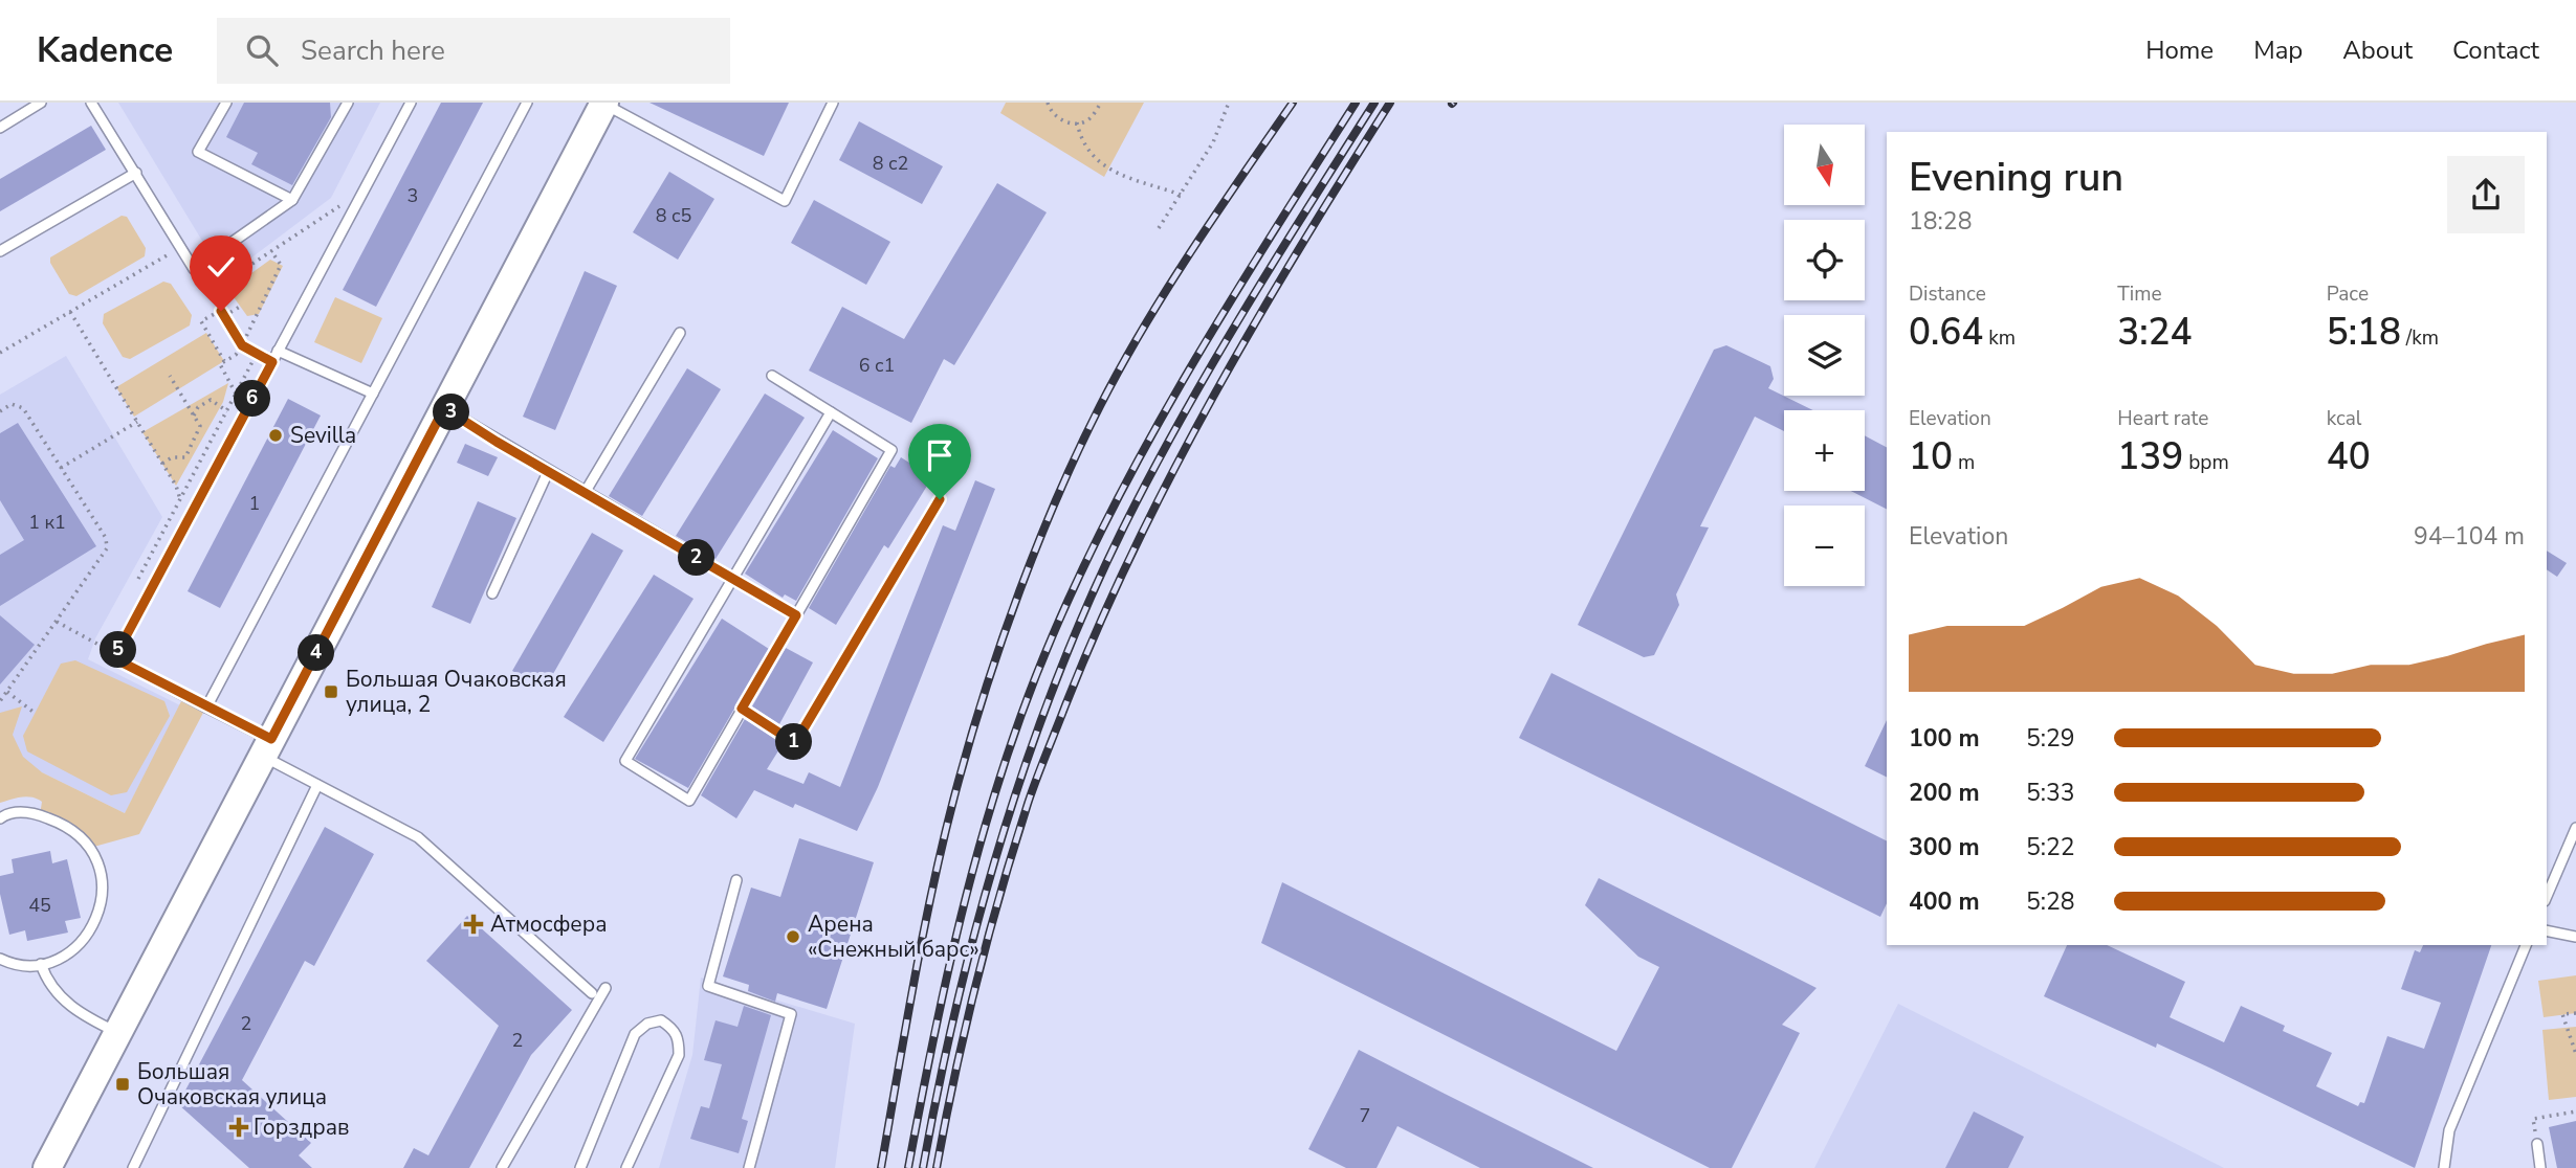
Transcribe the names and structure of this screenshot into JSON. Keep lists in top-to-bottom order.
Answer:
{
  "places": {
    "other": ["Sevilla", "Арена «Снежный барс»"],
    "transit": ["Большая Очаковская улица, 2", "Большая Очаковская улица"],
    "health": ["Атмосфера", "Горздрав"]
  },
  "house_numbers": [
    "8 с2",
    "3",
    "8 с5",
    "6 с1",
    "1",
    "1 к1",
    "45",
    "2",
    "2",
    "7"
  ],
  "north": "bottom",
  "page": {
    "header": "Kadence",
    "search": "Search here",
    "nav": [
      "Home",
      "Map",
      "About",
      "Contact"
    ],
    "map_buttons": ["+", "−"],
    "heading": ["Evening run", "18:28"],
    "stats": [
      ["Distance", "0.64 km"],
      ["Time", "3:24"],
      ["Pace", "5:18 /km"],
      ["Elevation", "10 m"],
      ["Heart rate", "139 bpm"],
      ["kcal", "40"]
    ],
    "pins": [
      "6",
      "3",
      "2",
      "5",
      "4",
      "1"
    ],
    "chart": ["Elevation", "94–104 m"],
    "list": [
      {
        "name": "100 m",
        "note": "5:29"
      },
      {
        "name": "200 m",
        "note": "5:33"
      },
      {
        "name": "300 m",
        "note": "5:22"
      },
      {
        "name": "400 m",
        "note": "5:28"
      }
    ]
  }
}
